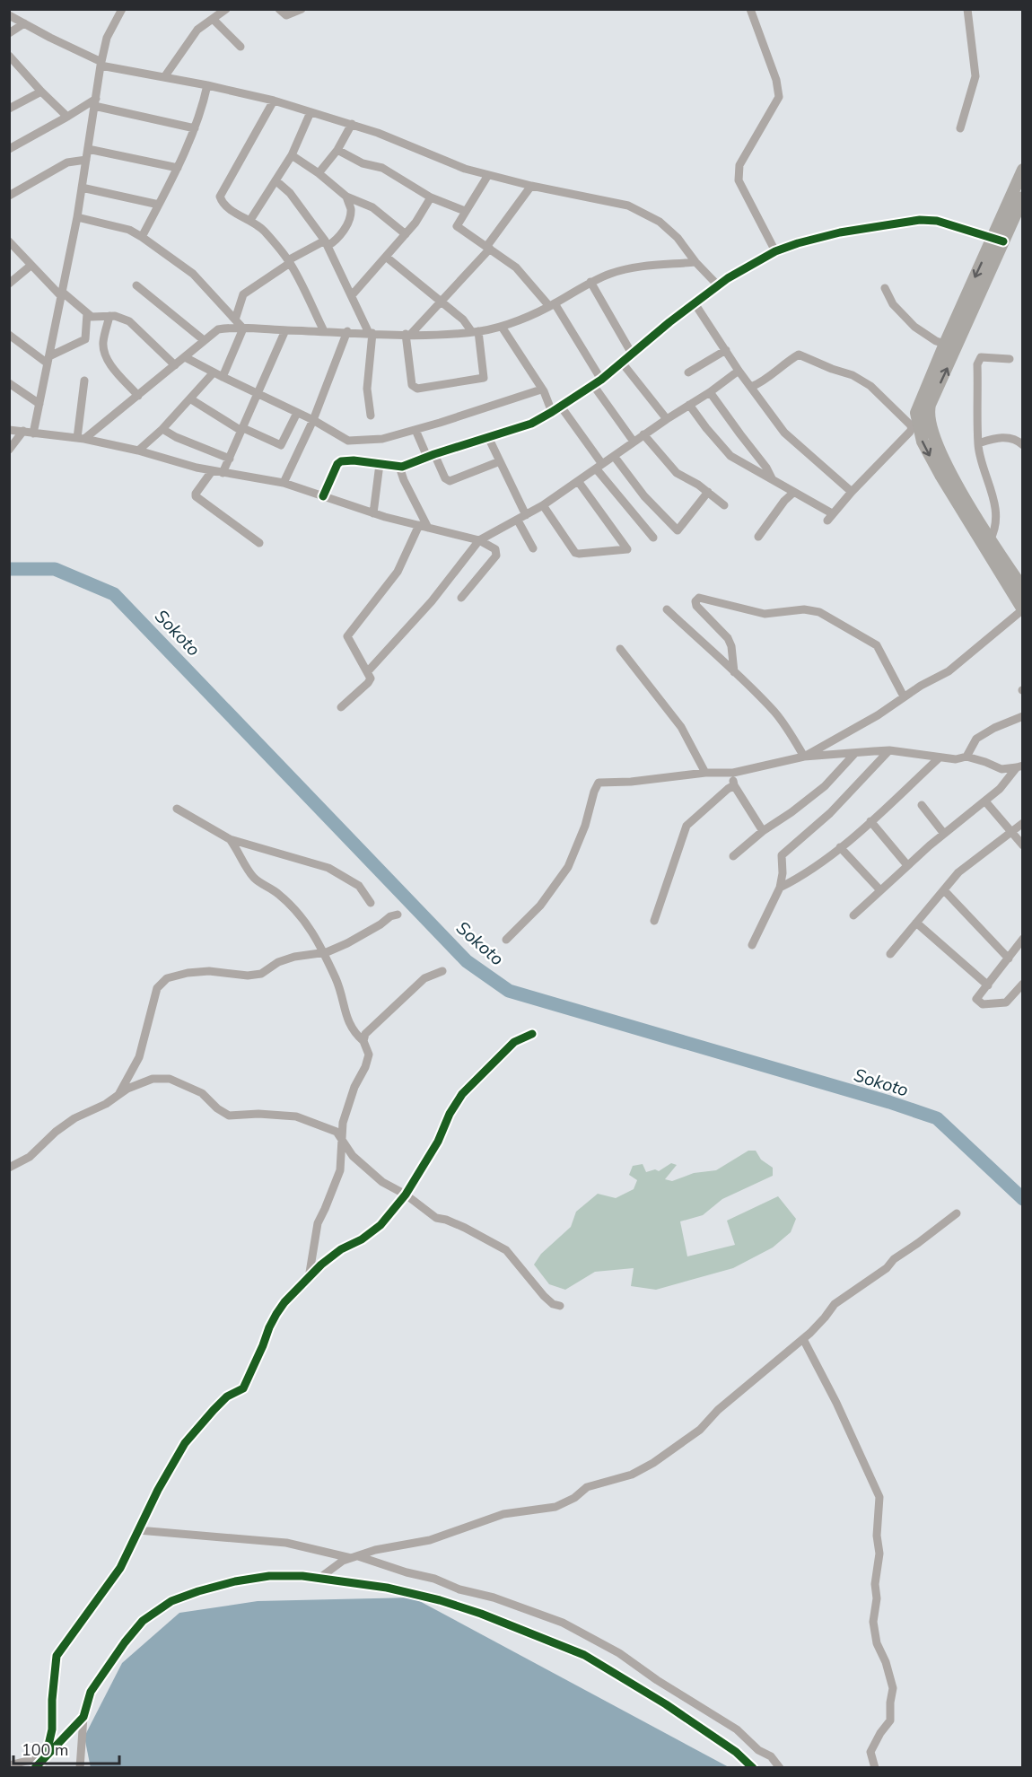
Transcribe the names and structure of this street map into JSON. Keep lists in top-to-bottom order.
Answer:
{
  "water": ["Sokoto"],
  "scale_bar": "100 m"
}
